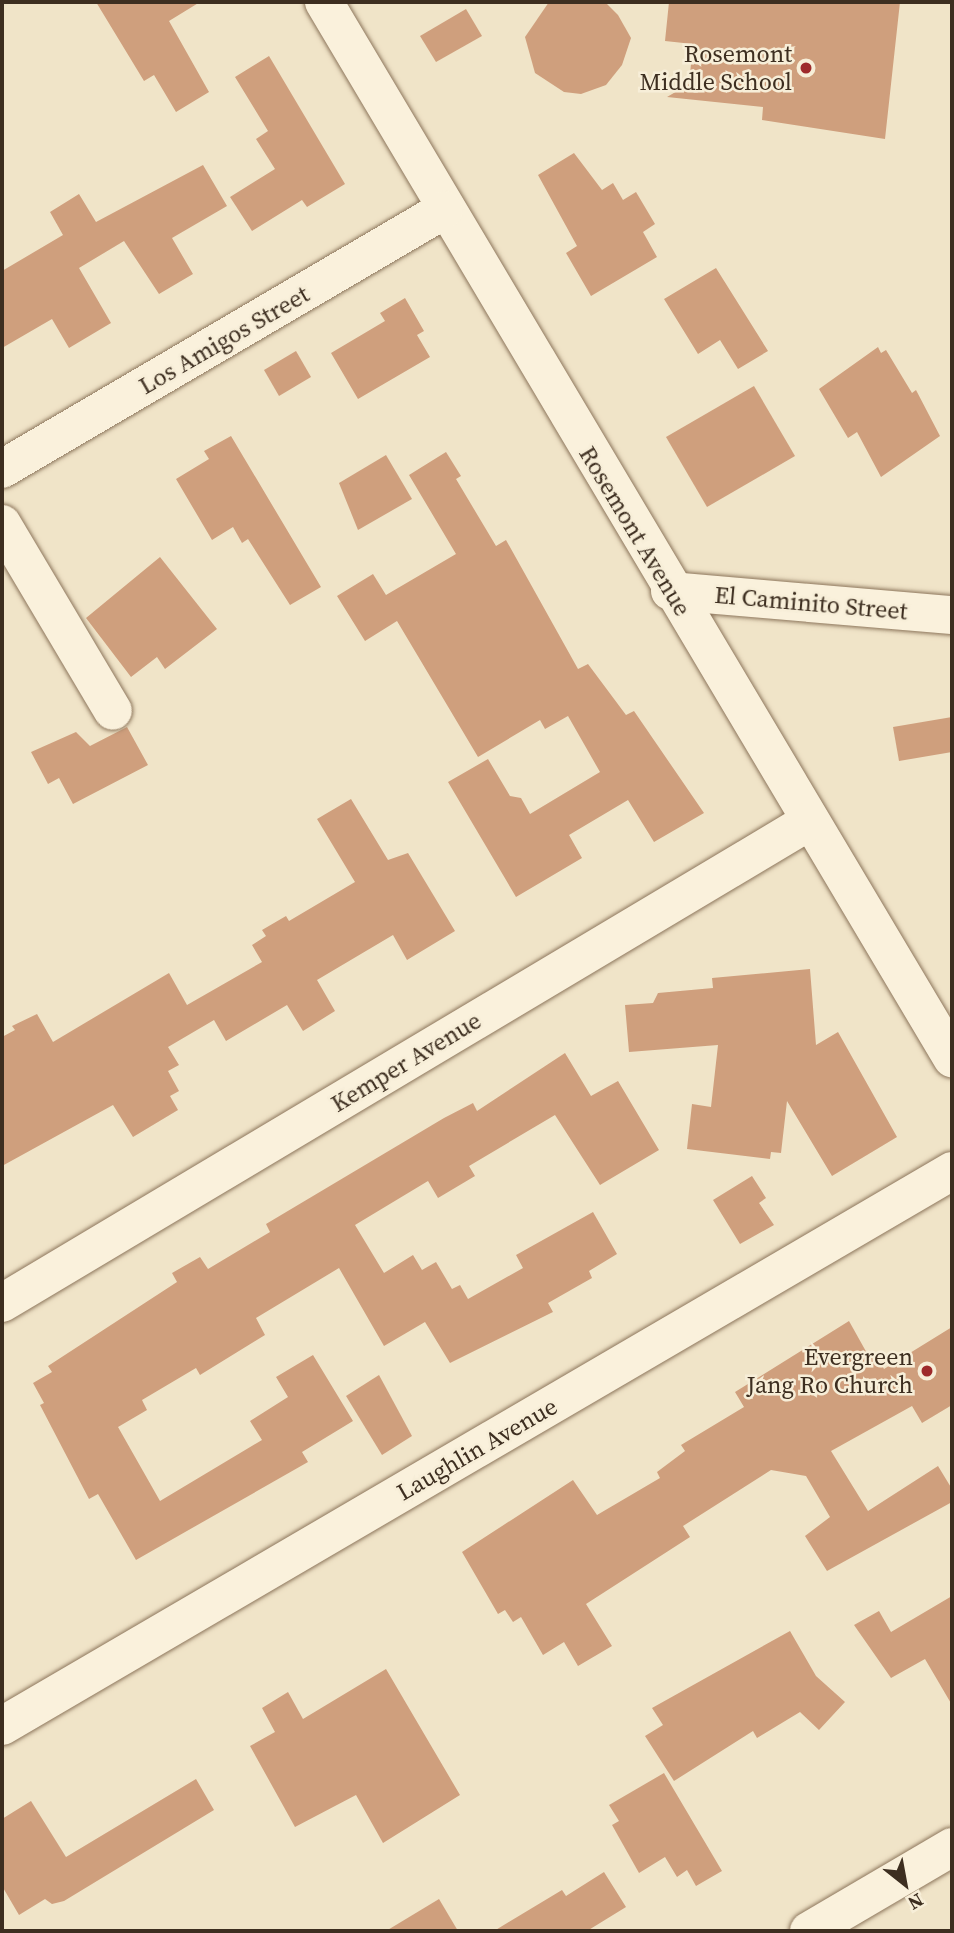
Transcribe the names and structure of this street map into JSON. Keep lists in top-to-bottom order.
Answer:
{
  "streets": {
    "street": [
      "Los Amigos Street",
      "Rosemont Avenue",
      "El Caminito Street",
      "Kemper Avenue",
      "Laughlin Avenue"
    ]
  },
  "crossings": [
    ["Los Amigos Street", "Rosemont Avenue"],
    ["Rosemont Avenue", "El Caminito Street"],
    ["Rosemont Avenue", "Kemper Avenue"]
  ],
  "places": ["Rosemont Middle School", "Evergreen Jang Ro Church"],
  "north": "bottom right"
}
